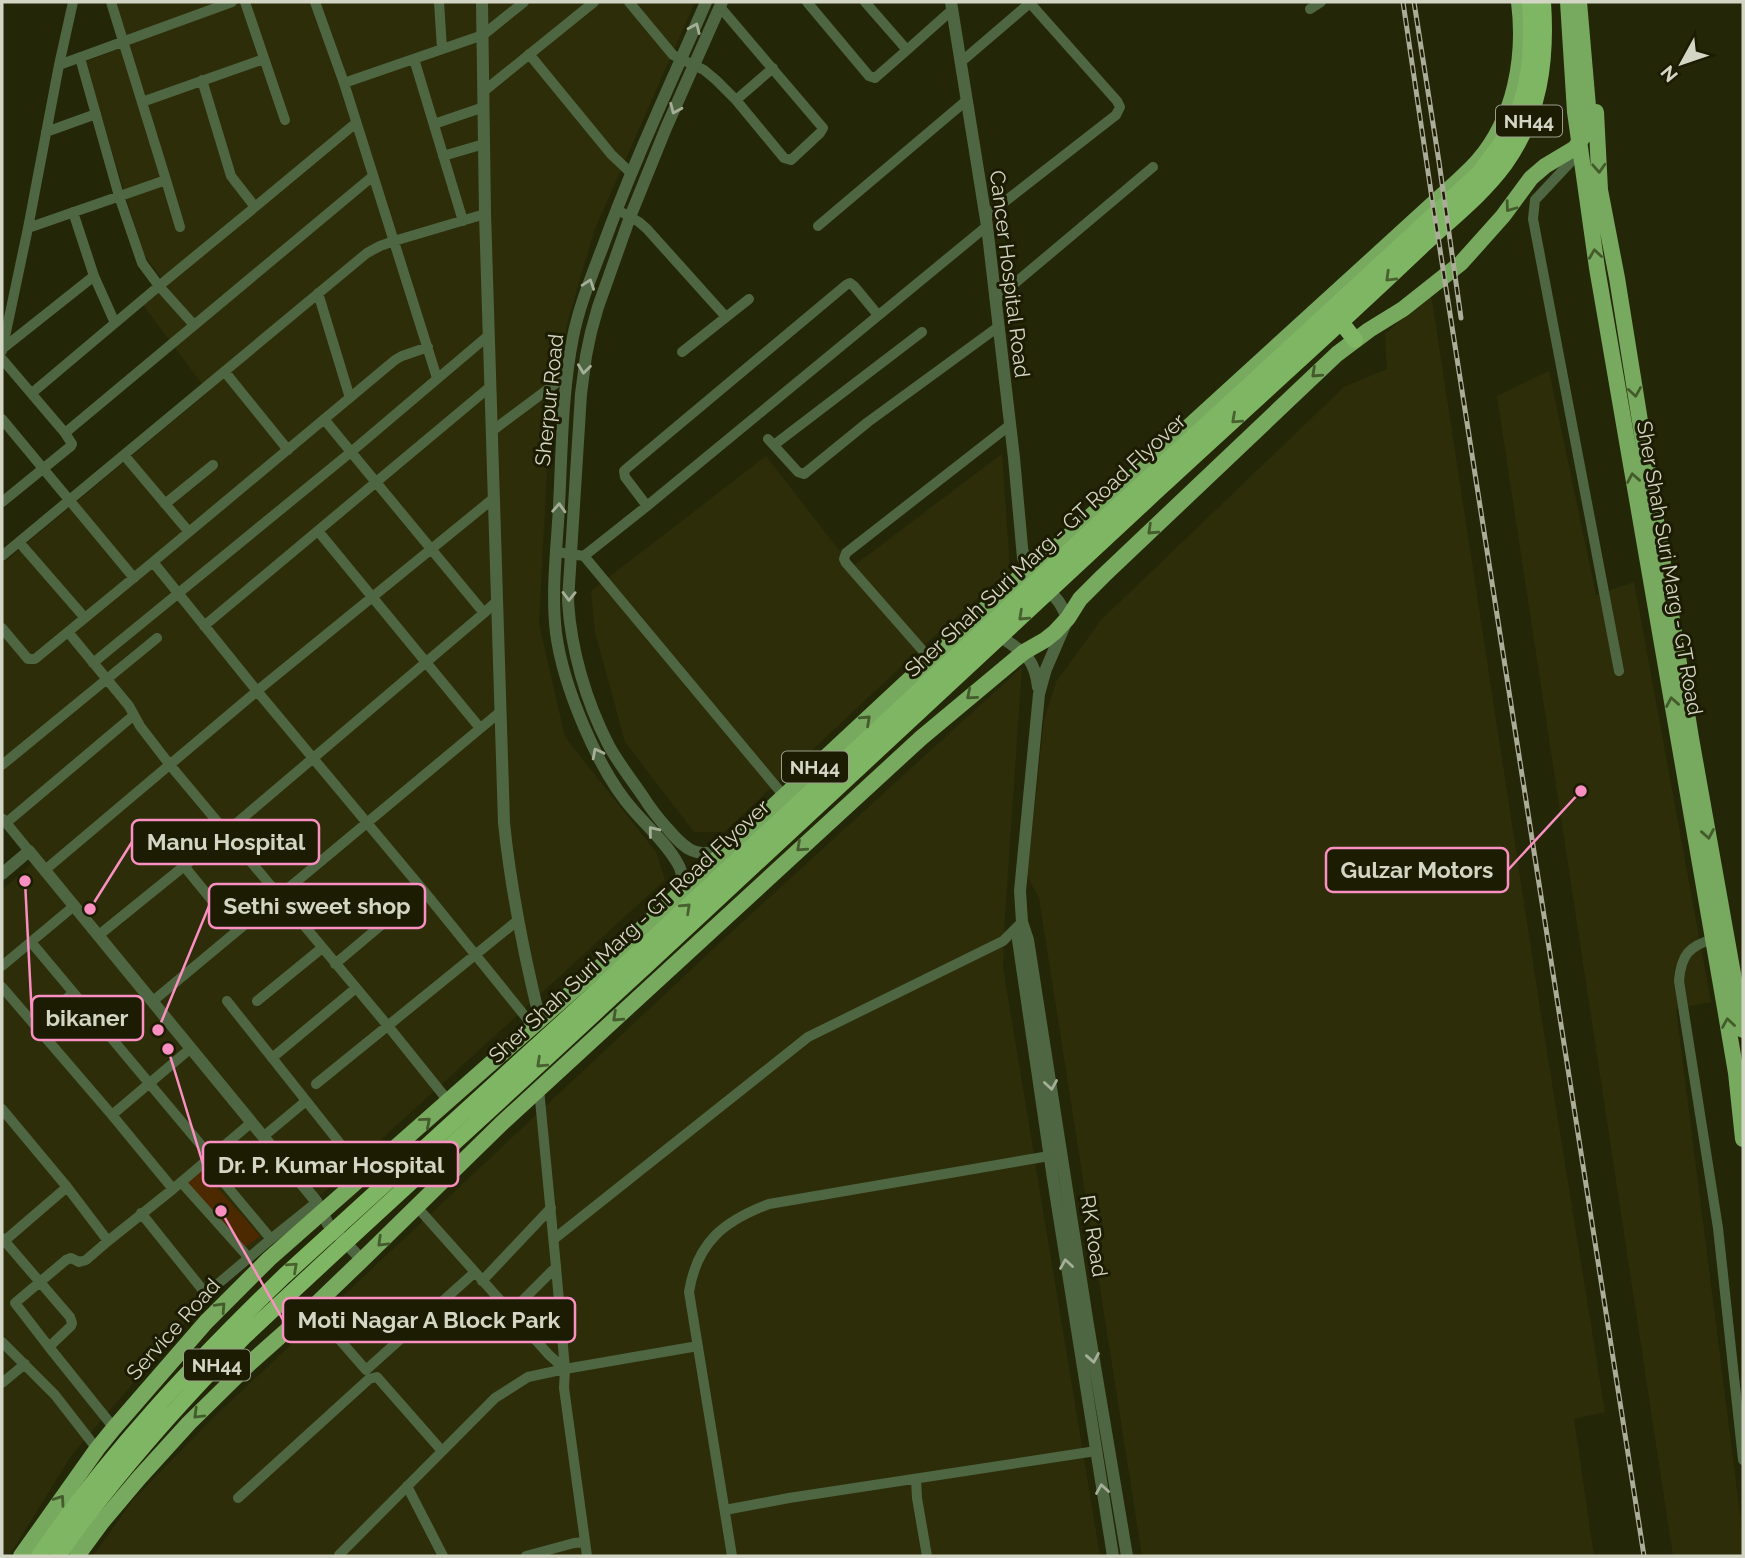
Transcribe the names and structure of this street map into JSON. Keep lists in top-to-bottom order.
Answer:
{
  "streets": {
    "highway": ["NH44", "Sher Shah Suri Marg - GT Road Flyover"],
    "main road": ["Sher Shah Suri Marg - GT Road", "Service Road"],
    "street": ["Cancer Hospital Road", "Sherpur Road", "RK Road"]
  },
  "crossings": [
    ["NH44", "Sherpur Road"],
    ["NH44", "Sher Shah Suri Marg - GT Road Flyover"],
    ["NH44", "Service Road"],
    ["Sherpur Road", "Service Road"]
  ],
  "places": [
    "Gulzar Motors",
    "bikaner",
    "Manu Hospital",
    "Sethi sweet shop",
    "Dr. P. Kumar Hospital",
    "Moti Nagar A Block Park"
  ],
  "north": "bottom left"
}
